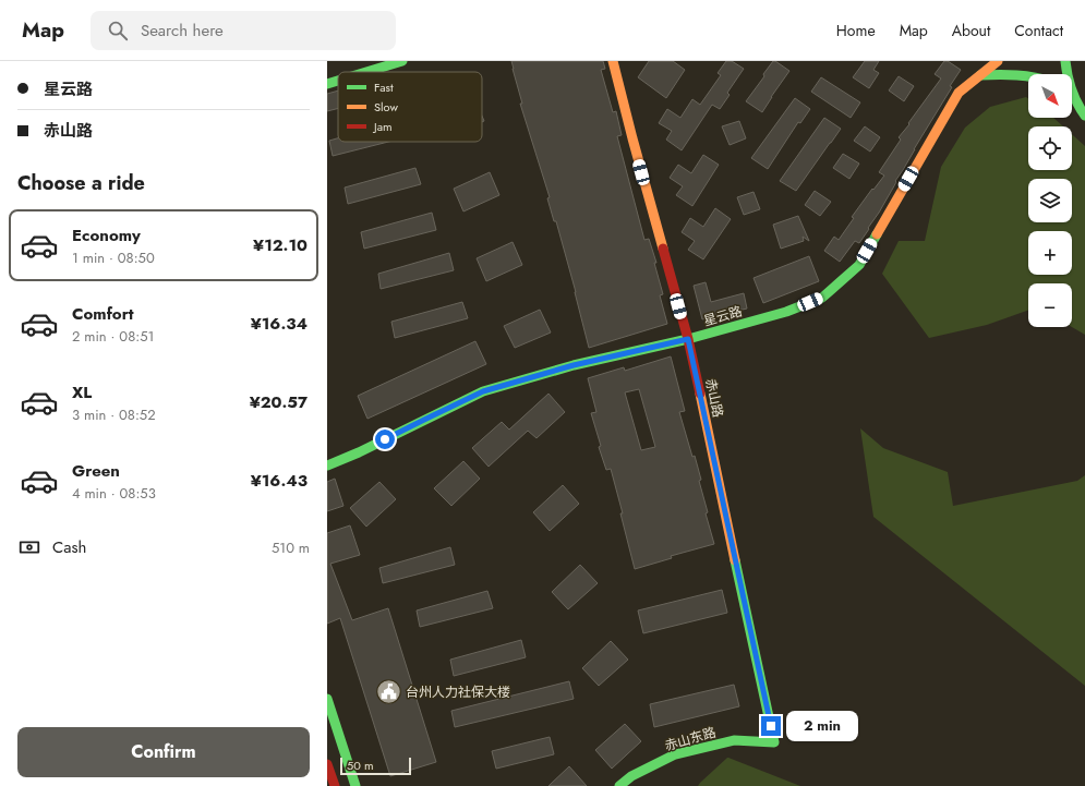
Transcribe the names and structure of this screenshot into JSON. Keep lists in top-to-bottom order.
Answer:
{
  "streets": {
    "street": ["星云路", "赤山路", "赤山东路"]
  },
  "crossings": [
    ["星云路", "赤山路"],
    ["赤山路", "赤山东路"]
  ],
  "places": {
    "public building": ["台州人力社保大楼"]
  },
  "legend": ["Fast", "Slow", "Jam"],
  "scale_bar": "50 m",
  "north": "bottom right",
  "page": {
    "header": "Map",
    "search": "Search here",
    "nav": [
      "Home",
      "Map",
      "About",
      "Contact"
    ],
    "banner": ["星云路", "赤山路"],
    "map_buttons": ["+", "−"],
    "heading": "Choose a ride",
    "list": [
      {
        "name": "Economy",
        "note": "1 min · 08:50",
        "value": "¥12.10"
      },
      {
        "name": "Comfort",
        "note": "2 min · 08:51",
        "value": "¥16.34"
      },
      {
        "name": "XL",
        "note": "3 min · 08:52",
        "value": "¥20.57"
      },
      {
        "name": "Green",
        "note": "4 min · 08:53",
        "value": "¥16.43"
      }
    ],
    "pay": ["Cash", "510 m"],
    "bubble": "2 min",
    "buttons": "Confirm",
    "scale": "50 m"
  }
}
